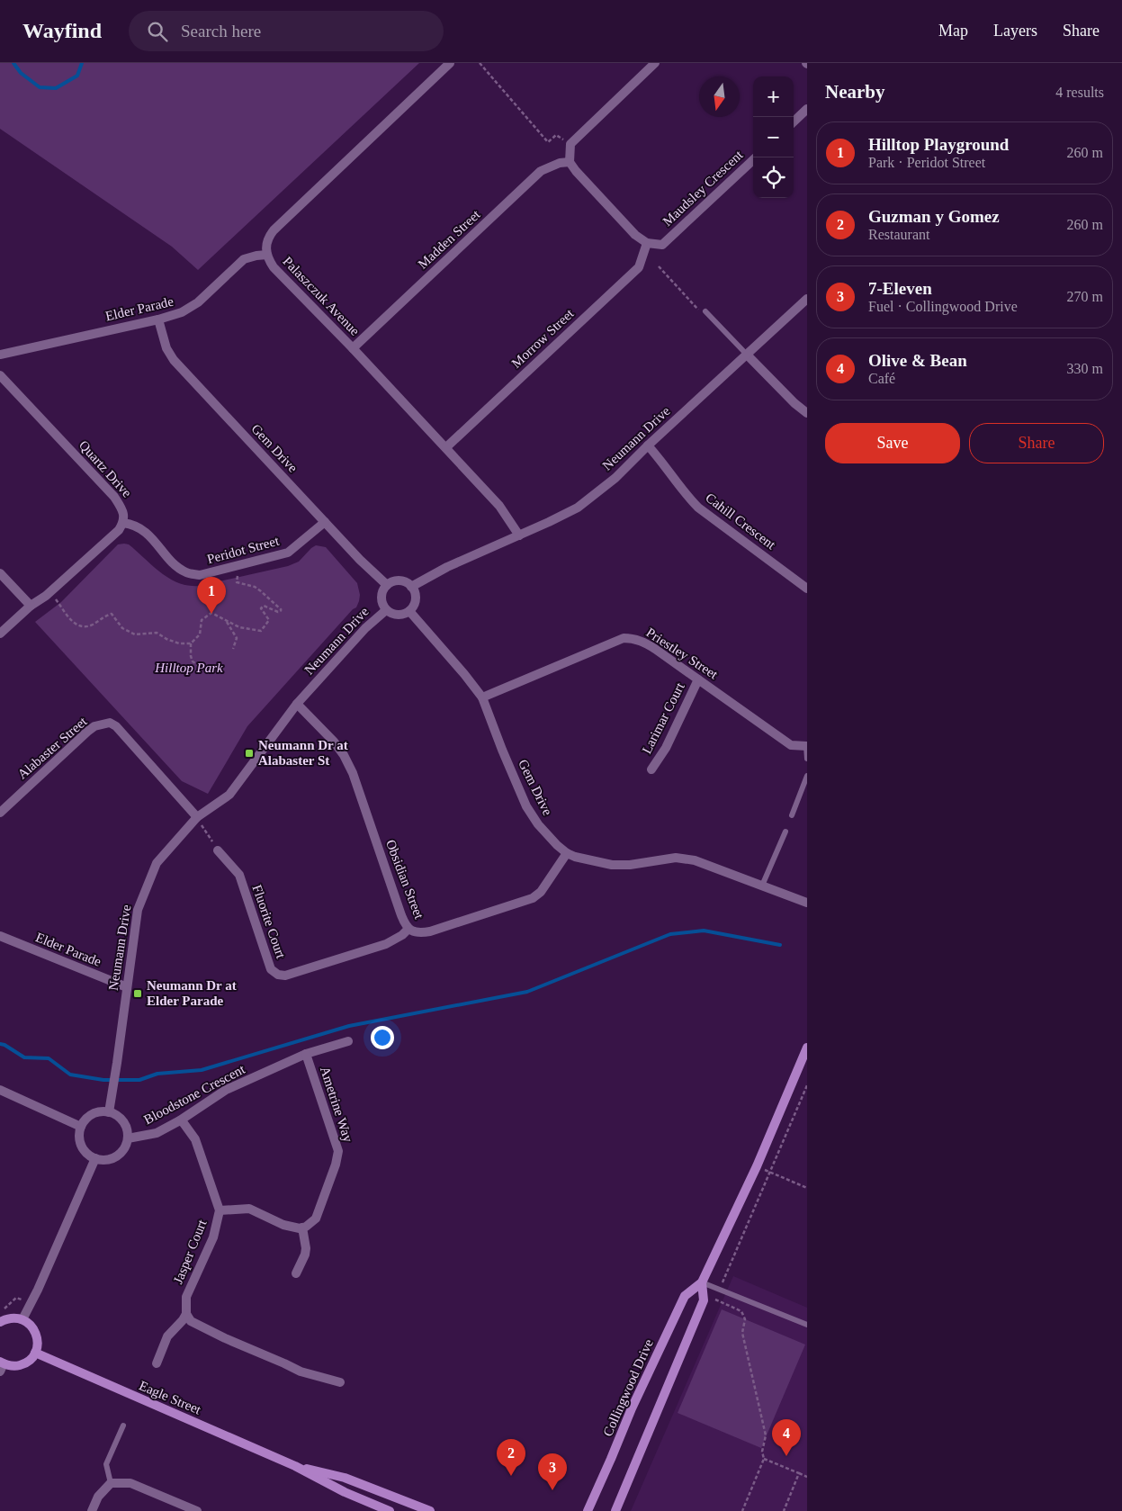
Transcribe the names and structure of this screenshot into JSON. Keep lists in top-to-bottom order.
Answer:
{
  "streets": {
    "main road": ["Collingwood Drive", "Eagle Street"],
    "street": [
      "Maudsley Crescent",
      "Madden Street",
      "Palaszczuk Avenue",
      "Elder Parade",
      "Morrow Street",
      "Neumann Drive",
      "Gem Drive",
      "Quartz Drive",
      "Cahill Crescent",
      "Peridot Street",
      "Priestley Street",
      "Larimar Court",
      "Alabaster Street",
      "Obsidian Street",
      "Fluorite Court",
      "Bloodstone Crescent",
      "Ametrine Way",
      "Jasper Court"
    ]
  },
  "crossings": [
    ["Maudsley Crescent", "Morrow Street"],
    ["Madden Street", "Palaszczuk Avenue"],
    ["Palaszczuk Avenue", "Elder Parade"],
    ["Palaszczuk Avenue", "Morrow Street"],
    ["Palaszczuk Avenue", "Neumann Drive"],
    ["Elder Parade", "Neumann Drive"],
    ["Elder Parade", "Gem Drive"],
    ["Neumann Drive", "Gem Drive"],
    ["Neumann Drive", "Cahill Crescent"],
    ["Neumann Drive", "Alabaster Street"],
    ["Neumann Drive", "Obsidian Street"],
    ["Neumann Drive", "Bloodstone Crescent"],
    ["Gem Drive", "Peridot Street"],
    ["Gem Drive", "Priestley Street"],
    ["Gem Drive", "Obsidian Street"],
    ["Quartz Drive", "Peridot Street"],
    ["Priestley Street", "Larimar Court"],
    ["Obsidian Street", "Fluorite Court"],
    ["Bloodstone Crescent", "Ametrine Way"],
    ["Bloodstone Crescent", "Jasper Court"]
  ],
  "parks": ["Hilltop Park"],
  "places": {
    "transit": ["Neumann Dr at Alabaster St", "Neumann Dr at Elder Parade"]
  },
  "north": "bottom",
  "page": {
    "header": "Wayfind",
    "search": "Search here",
    "nav": ["Map", "Layers", "Share"],
    "heading": ["Nearby", "4 results"],
    "map_buttons": ["+", "−"],
    "list": [
      {
        "mark": "1",
        "name": "Hilltop Playground",
        "note": "Park · Peridot Street",
        "value": "260 m"
      },
      {
        "mark": "2",
        "name": "Guzman y Gomez",
        "note": "Restaurant",
        "value": "260 m"
      },
      {
        "mark": "3",
        "name": "7-Eleven",
        "note": "Fuel · Collingwood Drive",
        "value": "270 m"
      },
      {
        "mark": "4",
        "name": "Olive & Bean",
        "note": "Café",
        "value": "330 m"
      }
    ],
    "buttons": ["Save", "Share"],
    "pins": [
      "1",
      "4",
      "2",
      "3"
    ]
  }
}
